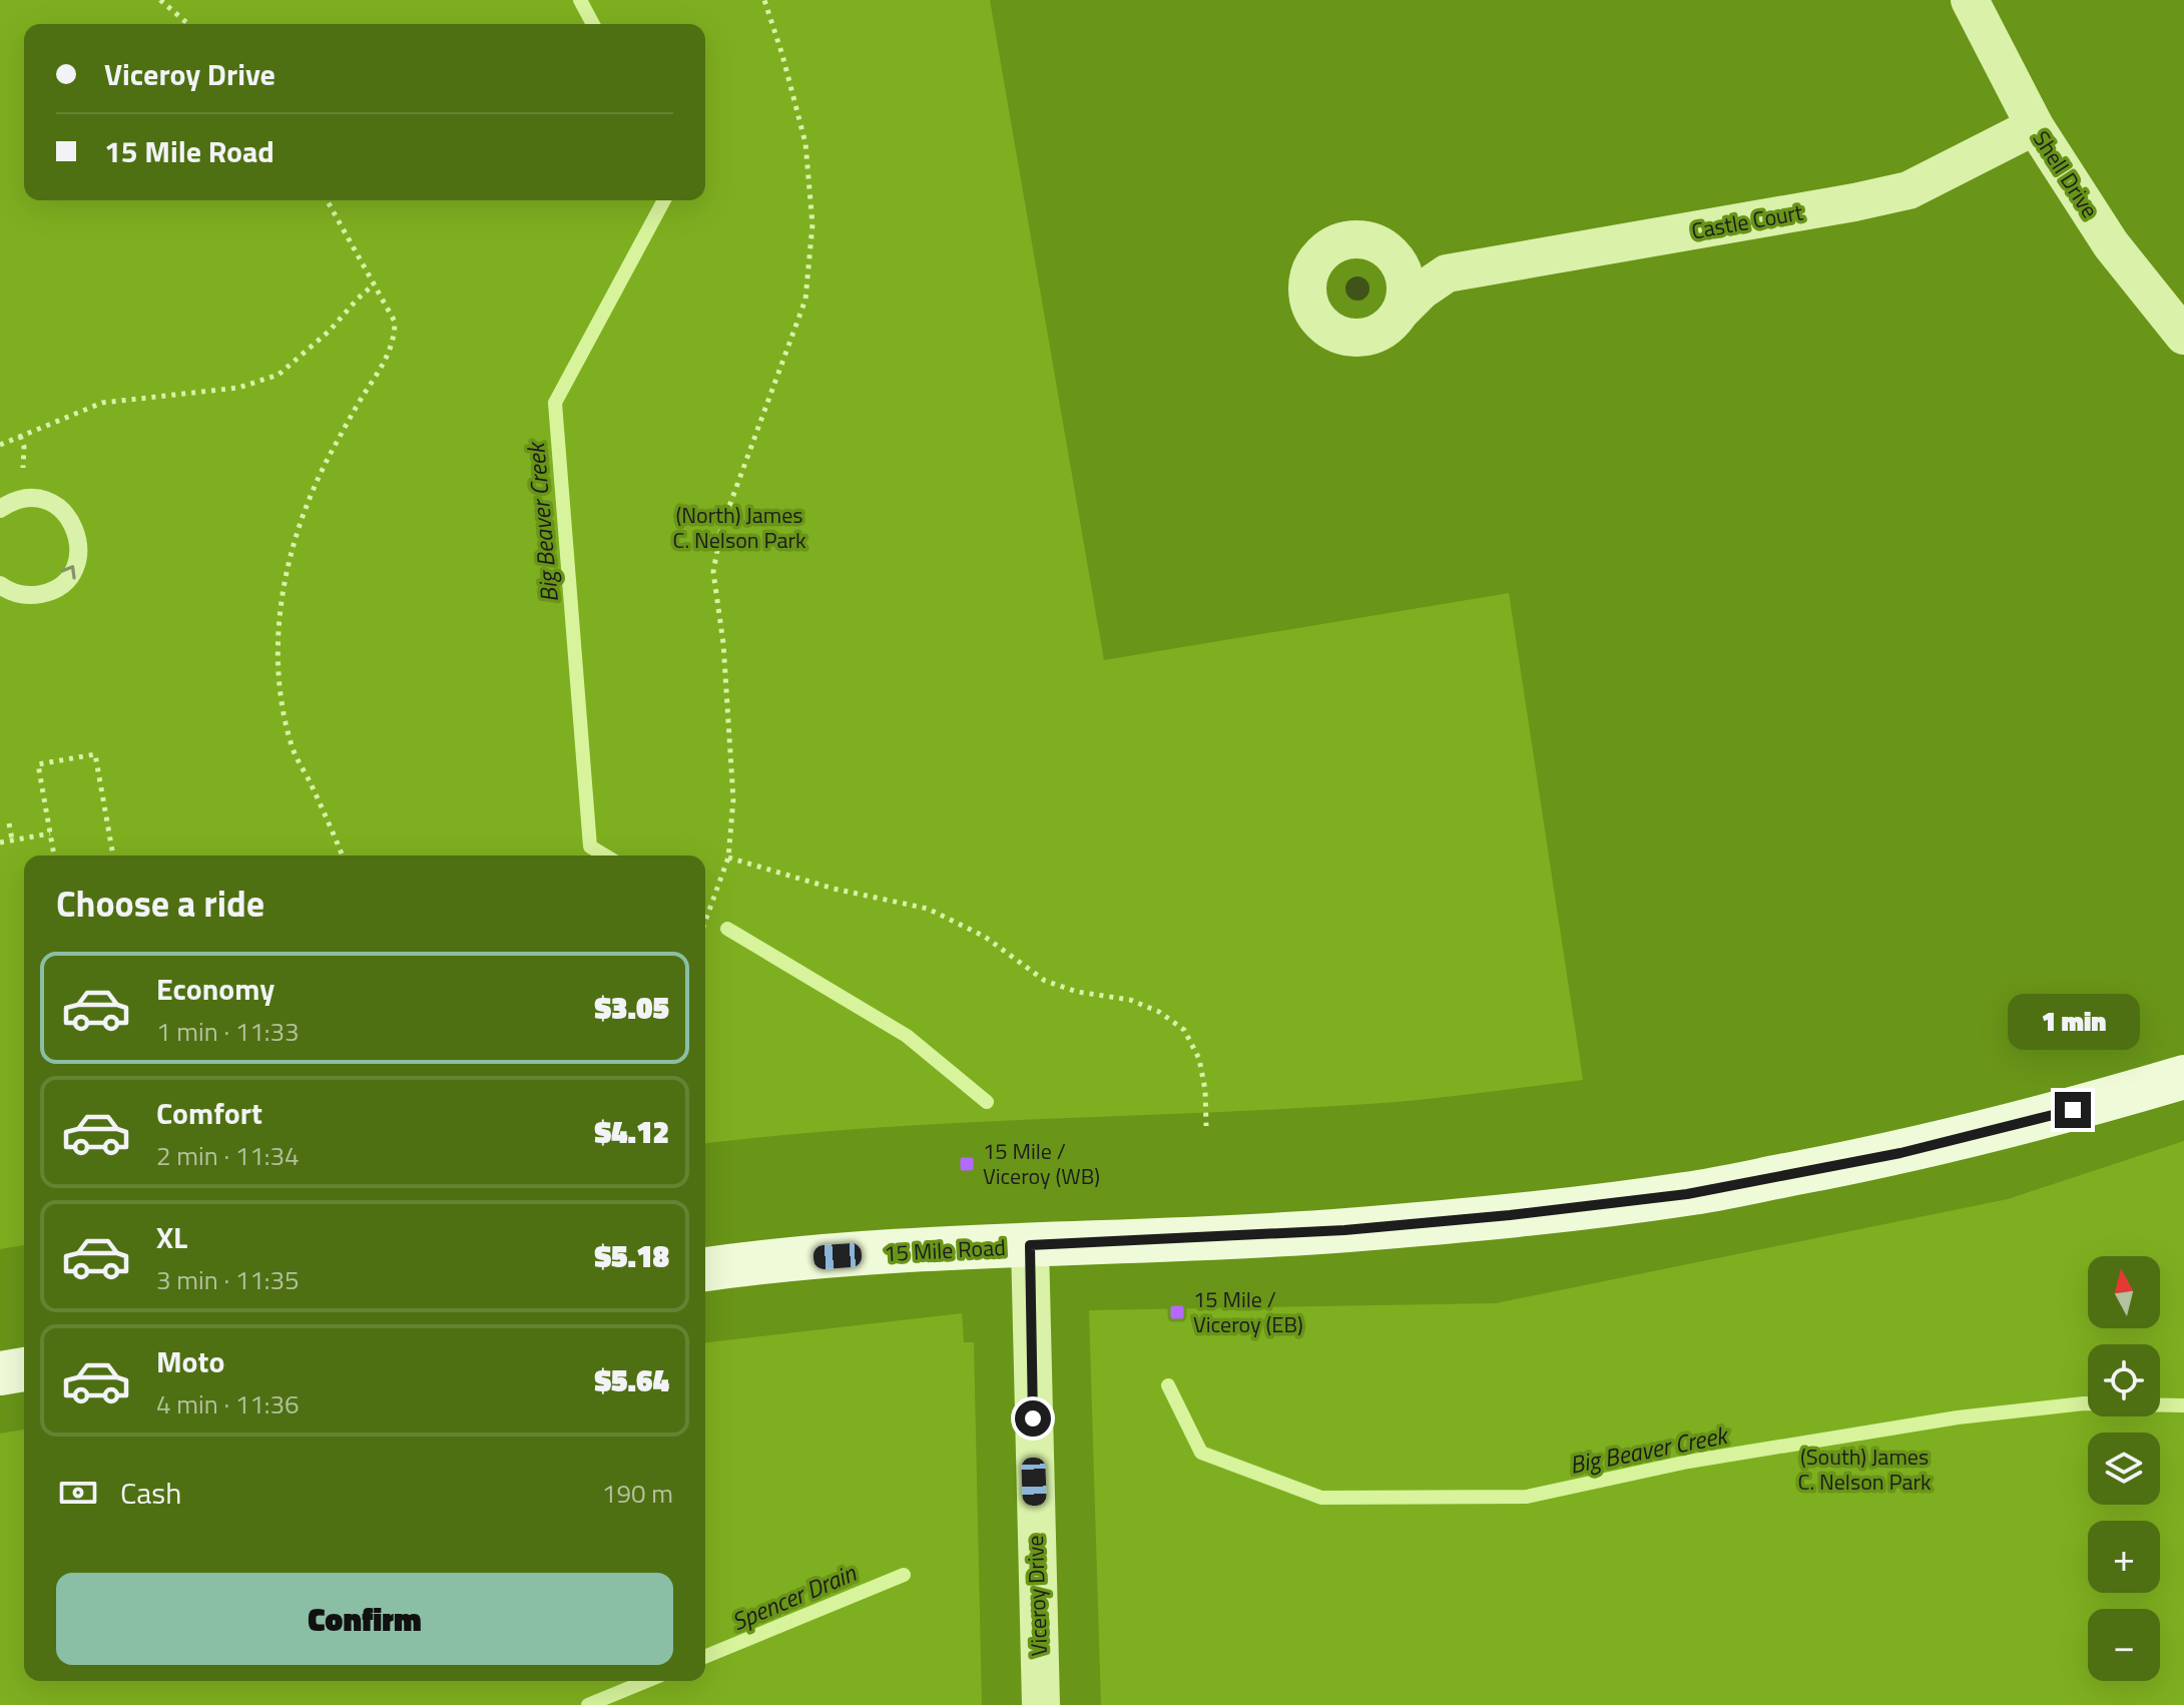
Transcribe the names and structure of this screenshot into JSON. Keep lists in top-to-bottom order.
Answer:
{
  "streets": {
    "main road": ["15 Mile Road"],
    "street": ["Shell Drive", "Castle Court", "Viceroy Drive"]
  },
  "crossings": [
    ["Shell Drive", "Castle Court"],
    ["15 Mile Road", "Viceroy Drive"]
  ],
  "water": ["Big Beaver Creek", "Spencer Drain"],
  "parks": ["(North) James C. Nelson Park", "(South) James C. Nelson Park"],
  "places": {
    "transit": ["15 Mile / Viceroy (WB)", "15 Mile / Viceroy (EB)"]
  },
  "north": "top",
  "page": {
    "banner": ["Viceroy Drive", "15 Mile Road"],
    "heading": "Choose a ride",
    "list": [
      {
        "name": "Economy",
        "note": "1 min · 11:33",
        "value": "$3.05"
      },
      {
        "name": "Comfort",
        "note": "2 min · 11:34",
        "value": "$4.12"
      },
      {
        "name": "XL",
        "note": "3 min · 11:35",
        "value": "$5.18"
      },
      {
        "name": "Moto",
        "note": "4 min · 11:36",
        "value": "$5.64"
      }
    ],
    "bubble": "1 min",
    "map_buttons": ["+", "−"],
    "pay": ["Cash", "190 m"],
    "buttons": "Confirm"
  }
}
